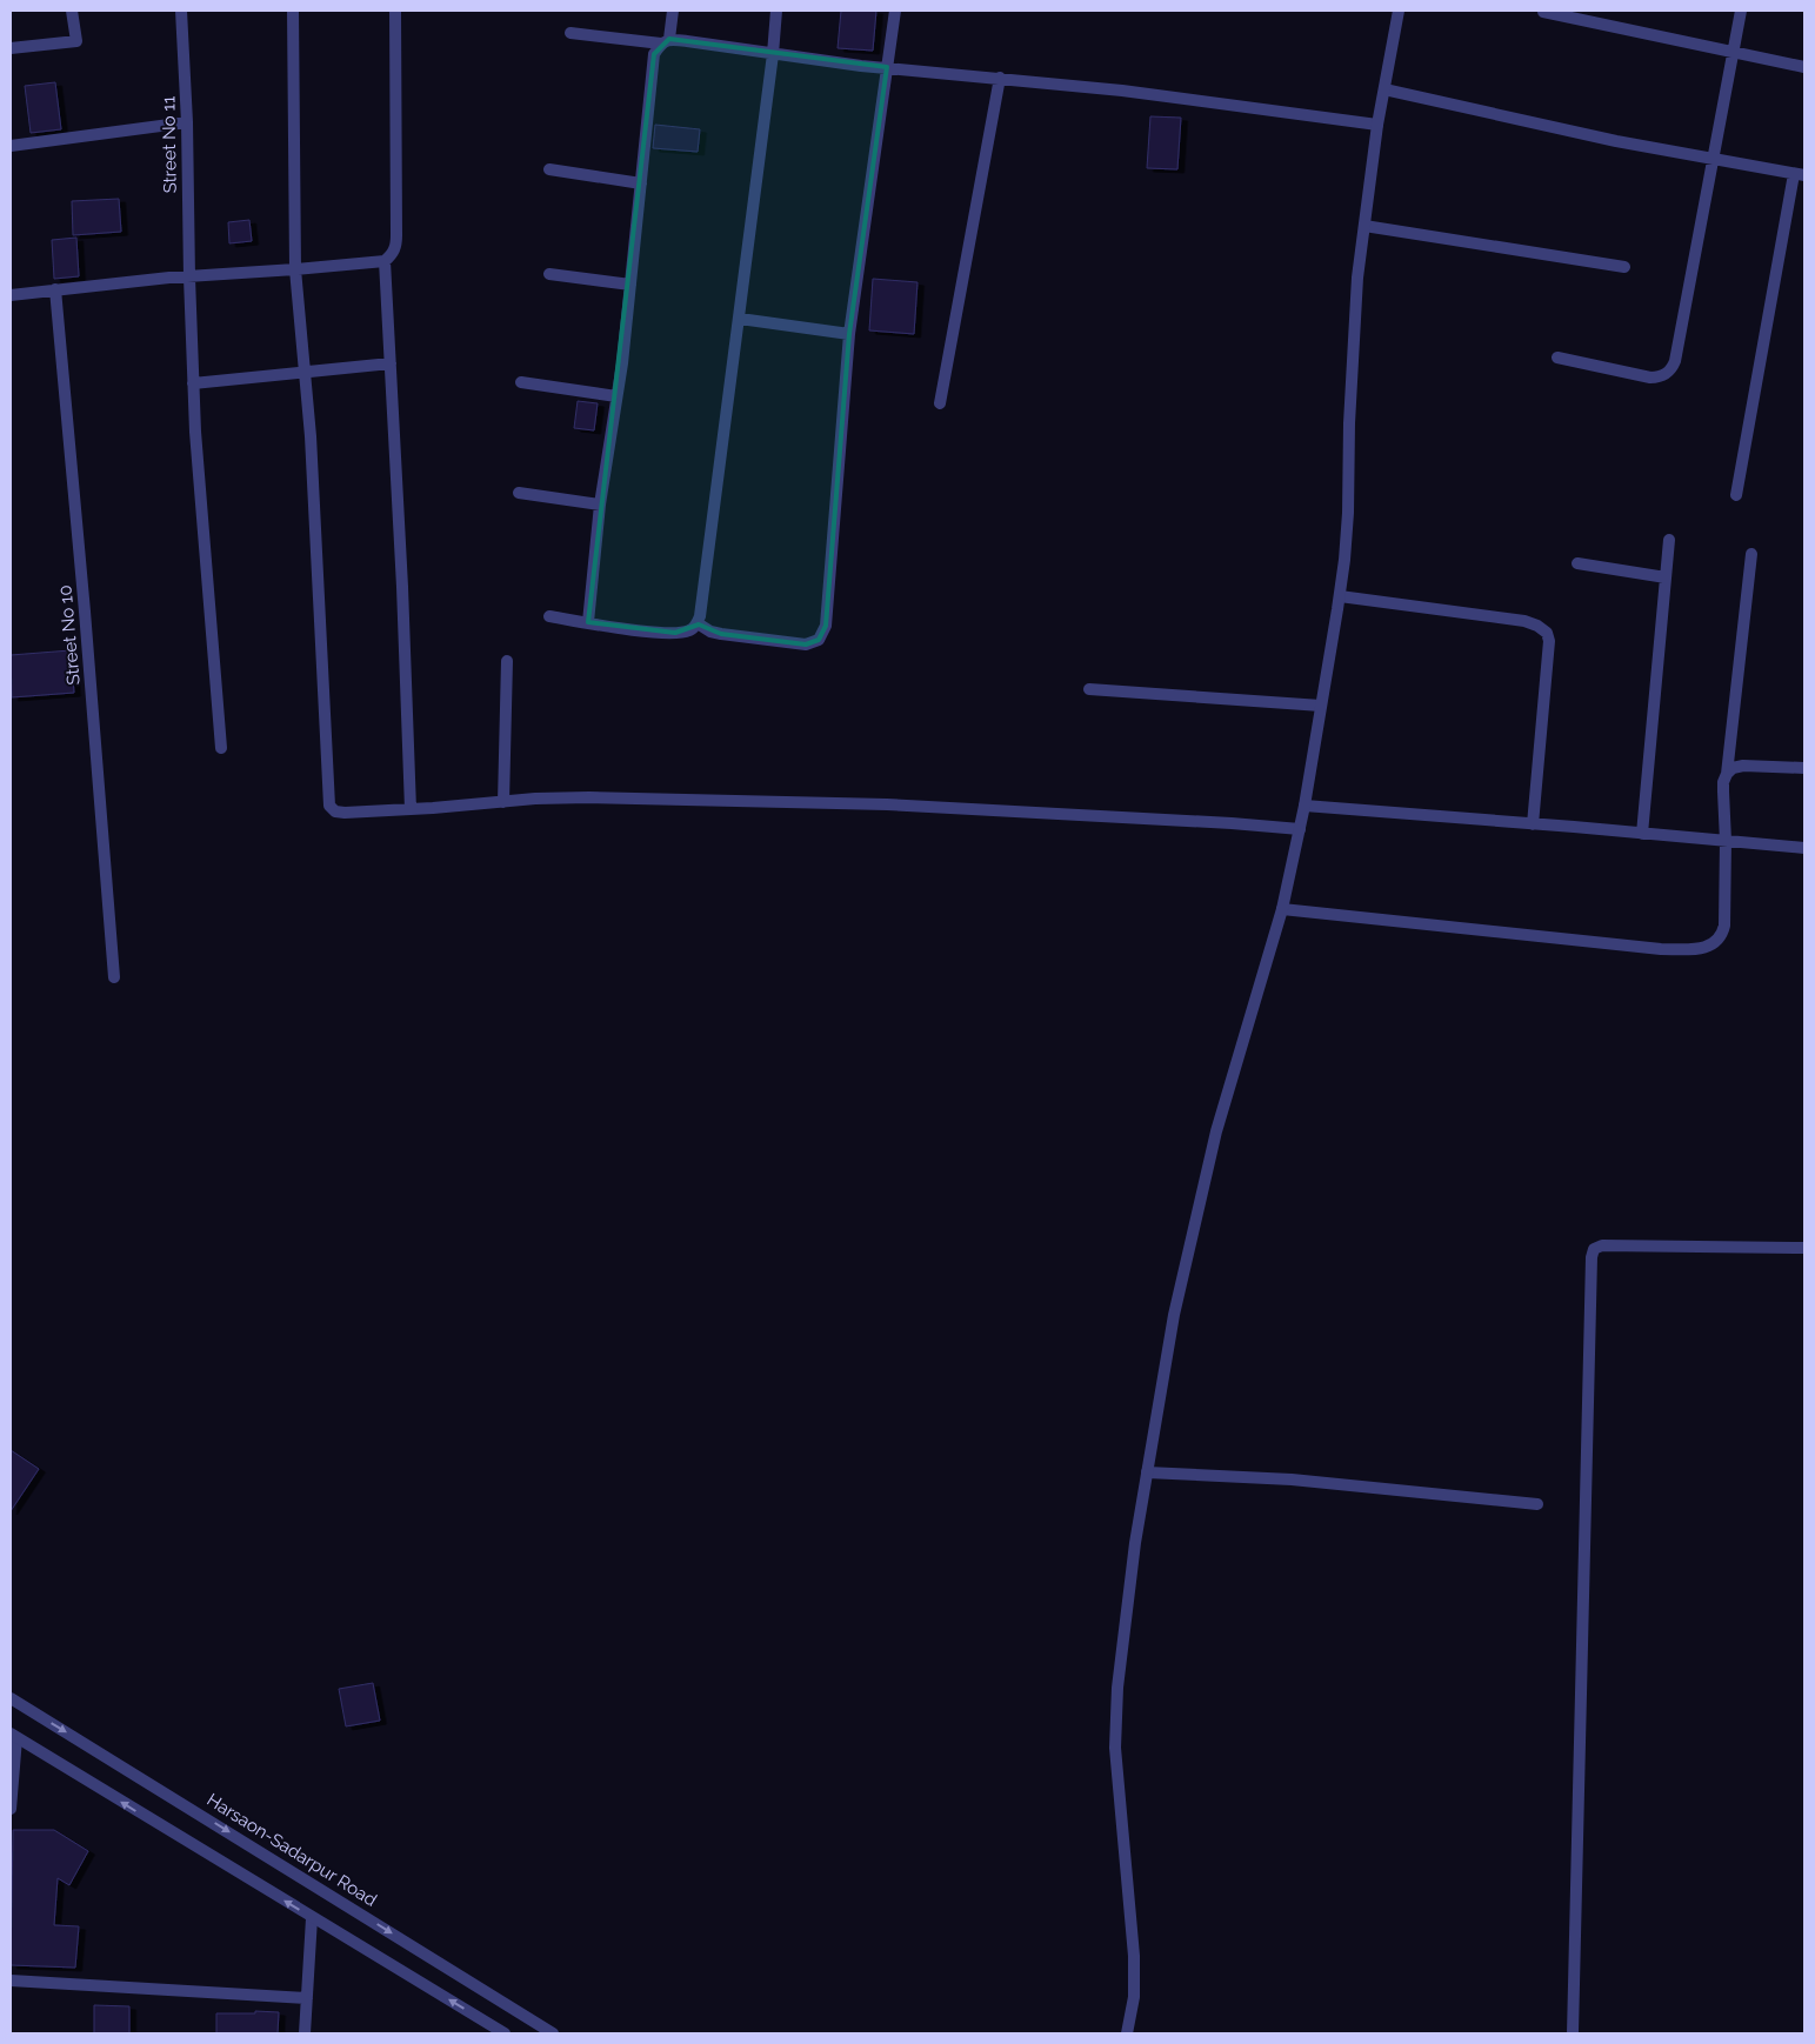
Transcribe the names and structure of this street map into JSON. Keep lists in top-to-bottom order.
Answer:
{
  "streets": {
    "street": ["Street No 11", "Street No 10", "Harsaon-Sadarpur Road"]
  }
}
